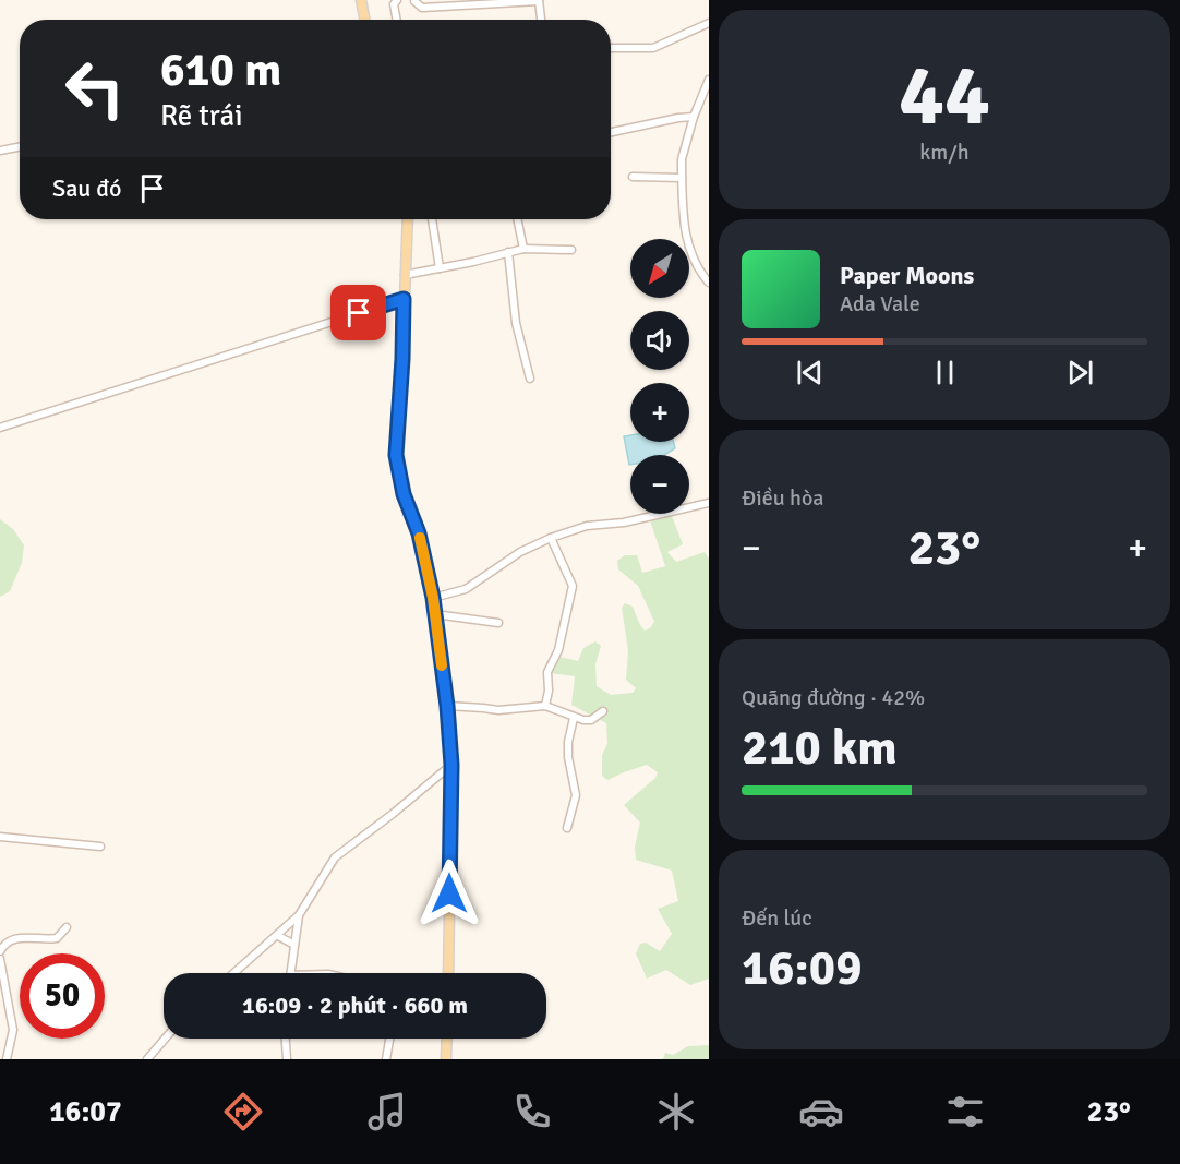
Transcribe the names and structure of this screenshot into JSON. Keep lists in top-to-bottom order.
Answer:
{
  "north": "bottom left",
  "page": {
    "tile": [
      ["44", "km/h"],
      "Điều hòa",
      ["Quãng đường · 42%", "210 km"],
      ["Đến lúc", "16:09"]
    ],
    "turn": ["610 m", "Rẽ trái"],
    "then": "Sau đó",
    "map_buttons": ["+", "−"],
    "song": ["Paper Moons", "Ada Vale"],
    "heat": ["−", "23°", "+"],
    "limit": "50",
    "trip": "16:09 · 2 phút · 660 m",
    "tabs": ["16:07", "23°"]
  }
}
